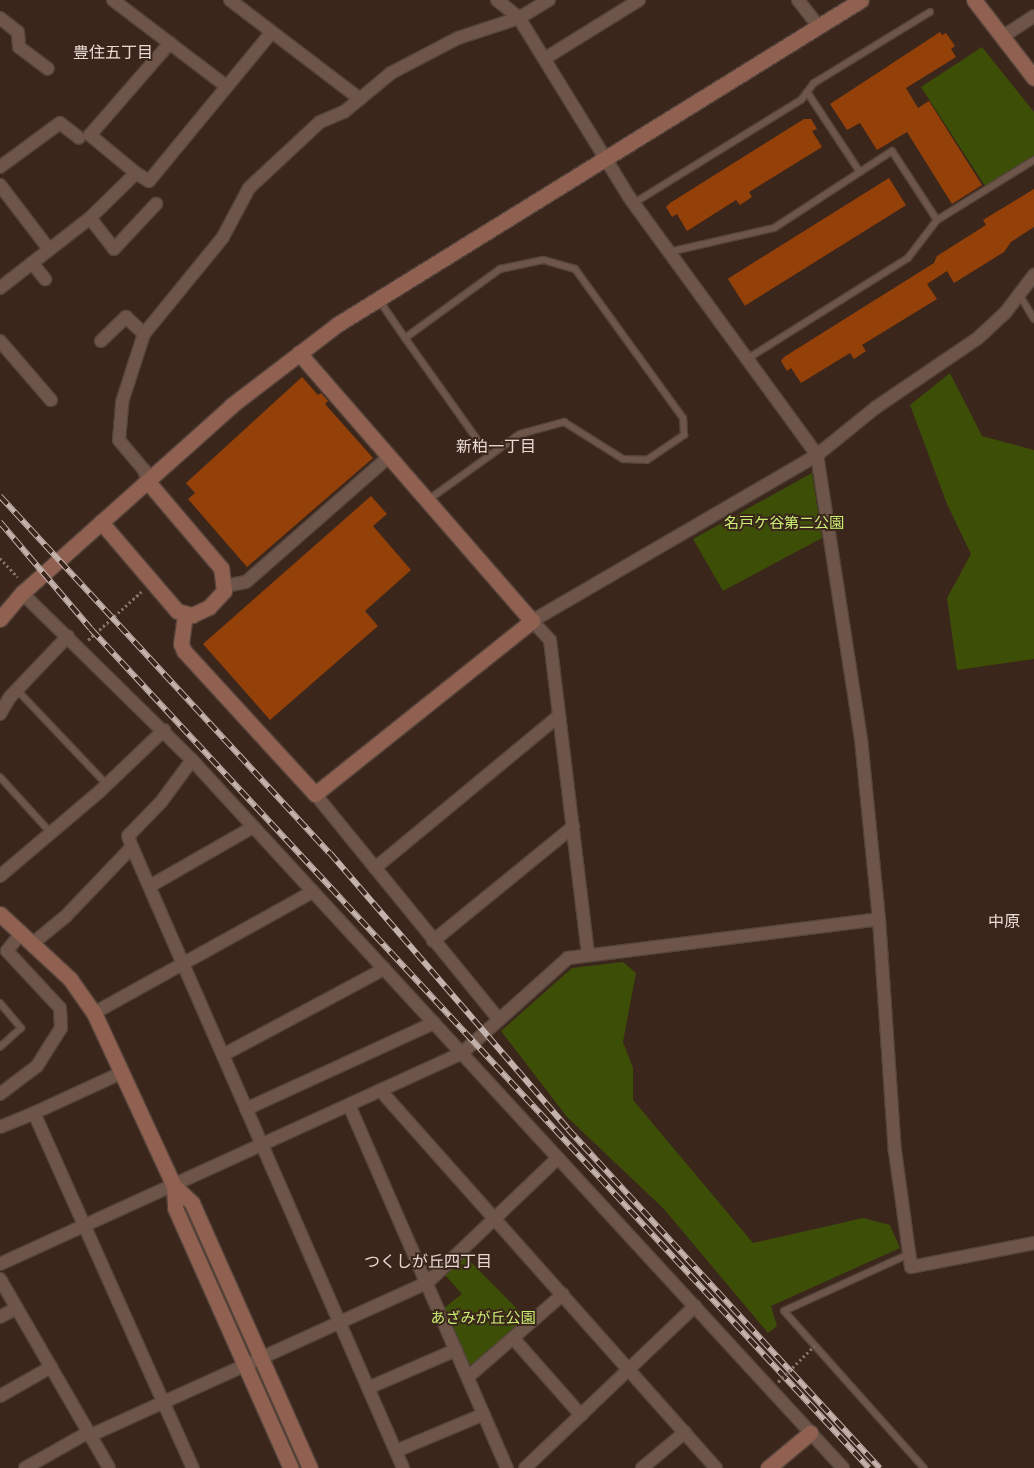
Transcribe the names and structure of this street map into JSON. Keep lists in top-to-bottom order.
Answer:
{
  "districts": [
    "豊住五丁目",
    "新柏一丁目",
    "中原",
    "つくしが丘四丁目"
  ],
  "parks": ["名戸ケ谷第二公園", "あざみが丘公園"]
}
